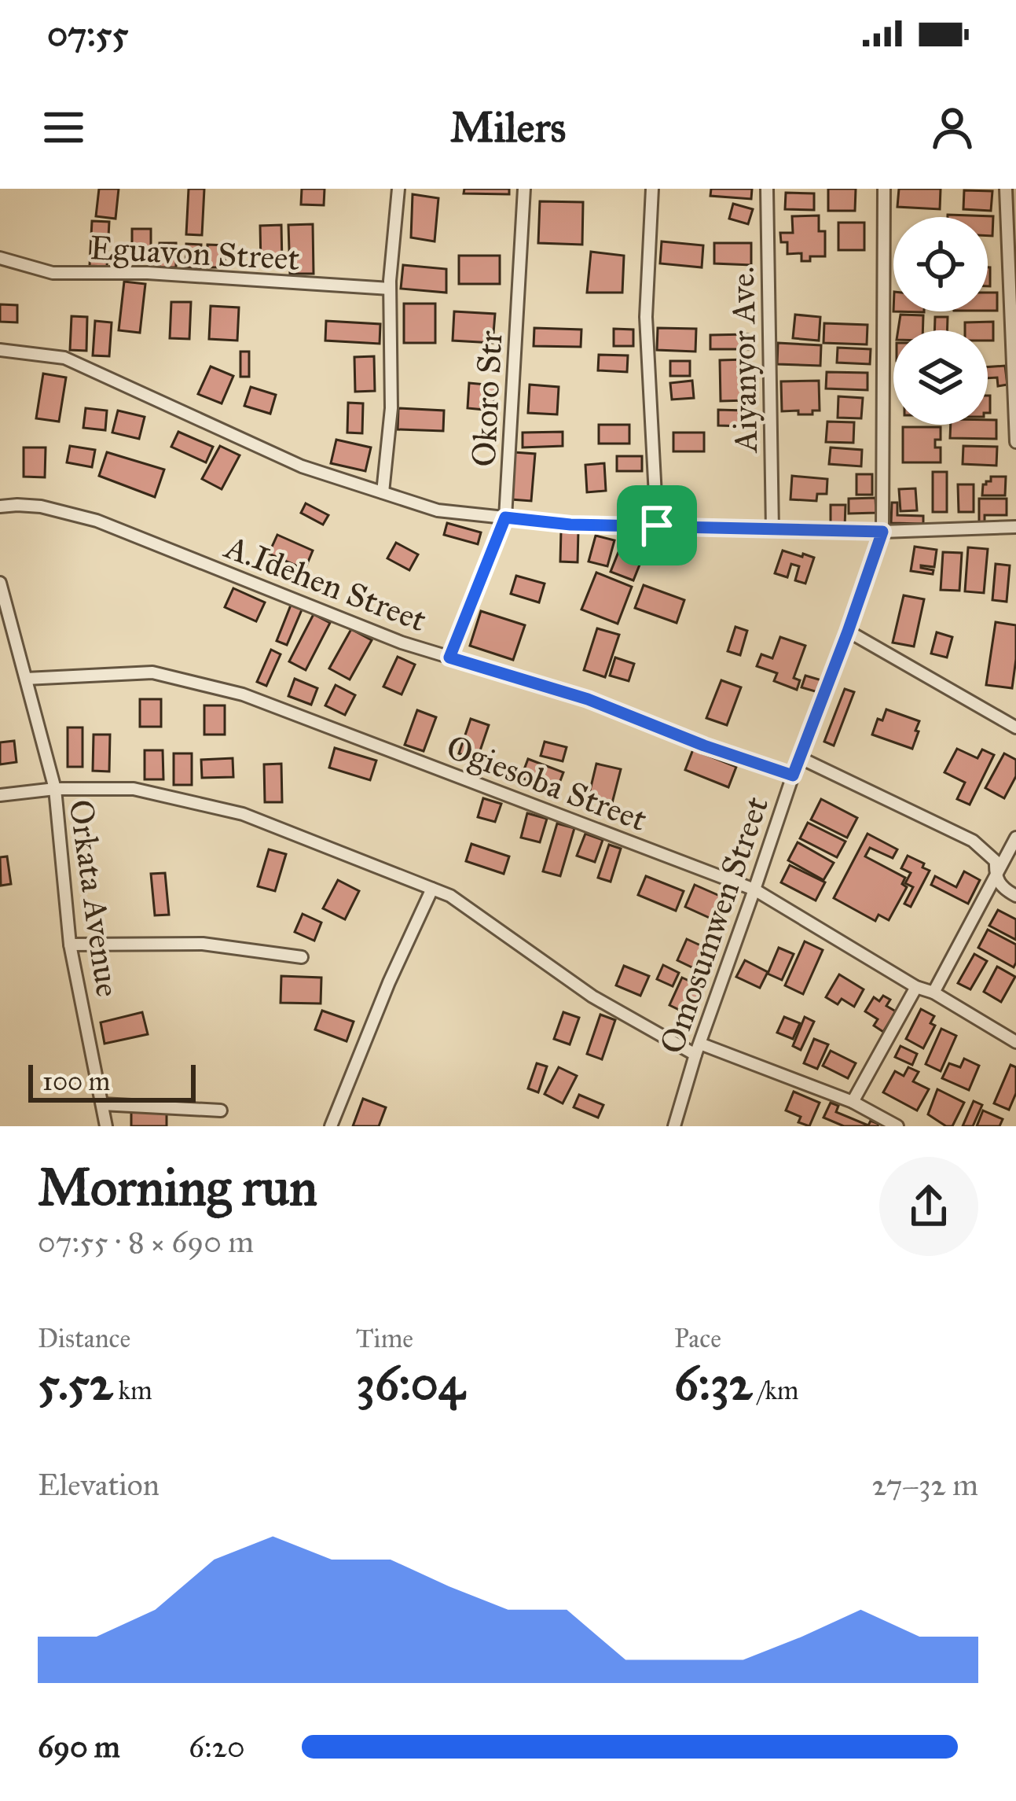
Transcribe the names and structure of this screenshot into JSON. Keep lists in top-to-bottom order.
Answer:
{
  "streets": {
    "street": [
      "Eguavon Street",
      "Aiyanyor Ave.",
      "Okoro Str",
      "A.Idehen Street",
      "Ogiesoba Street",
      "Orkata Avenue",
      "Omosumwen Street"
    ]
  },
  "crossings": [
    ["Okoro Str", "A.Idehen Street"],
    ["A.Idehen Street", "Omosumwen Street"],
    ["Ogiesoba Street", "Orkata Avenue"],
    ["Ogiesoba Street", "Omosumwen Street"]
  ],
  "scale_bar": "100 m",
  "page": {
    "status": "07:55",
    "header": "Milers",
    "scale": "100 m",
    "heading": ["Morning run", "07:55 · 8 × 690 m"],
    "stats": [
      ["Distance", "5.52 km"],
      ["Time", "36:04"],
      ["Pace", "6:32 /km"]
    ],
    "chart": ["Elevation", "27–32 m"],
    "list": [
      {
        "name": "690 m",
        "note": "6:20"
      }
    ]
  }
}
